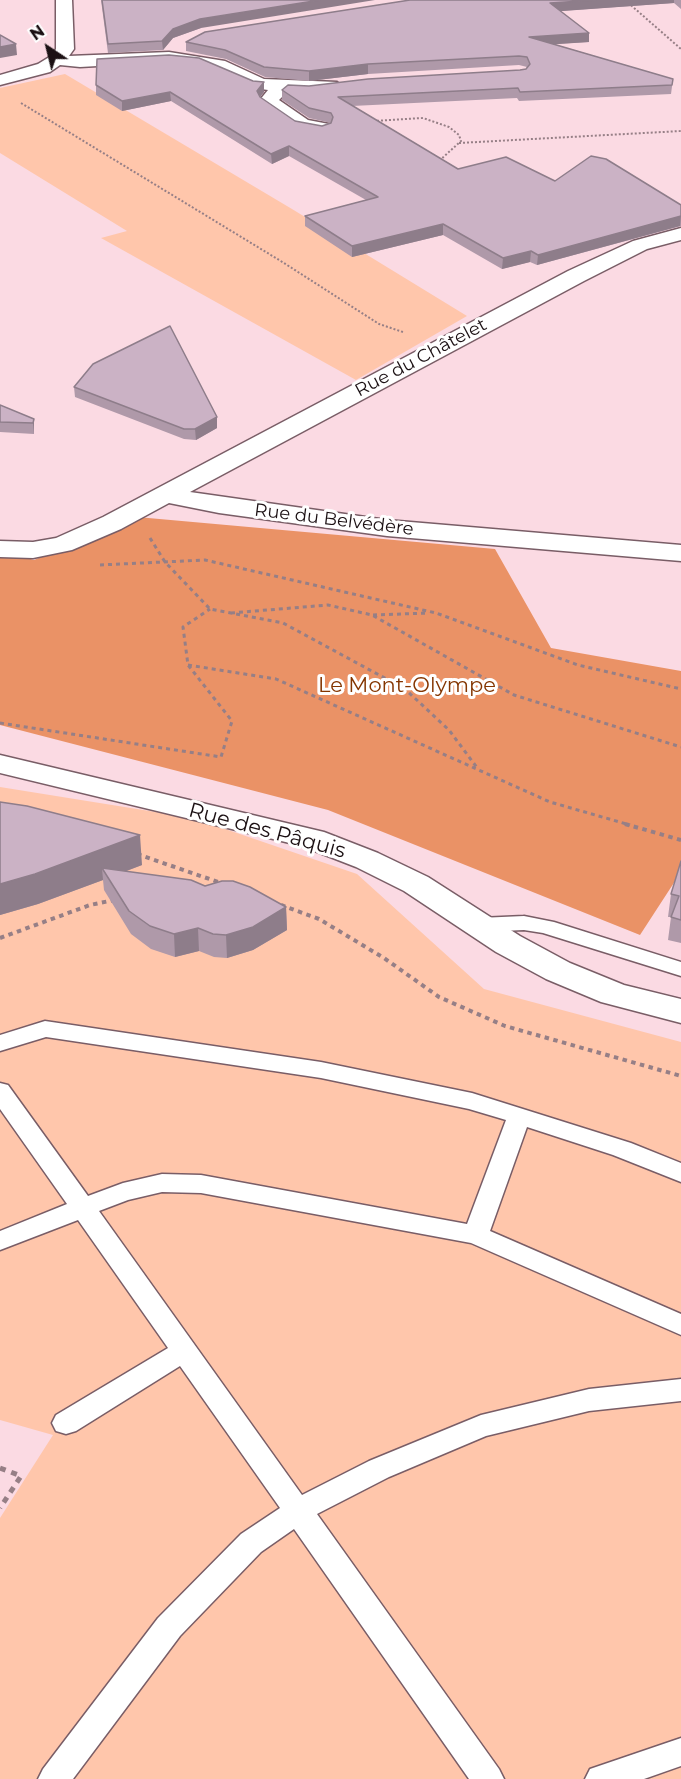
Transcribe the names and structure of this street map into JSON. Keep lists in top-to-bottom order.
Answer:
{
  "streets": {
    "street": ["Rue du Châtelet", "Rue du Belvédère", "Rue des Pâquis"]
  },
  "crossings": [
    ["Rue du Châtelet", "Rue du Belvédère"]
  ],
  "parks": ["Le Mont-Olympe"],
  "north": "top left"
}
